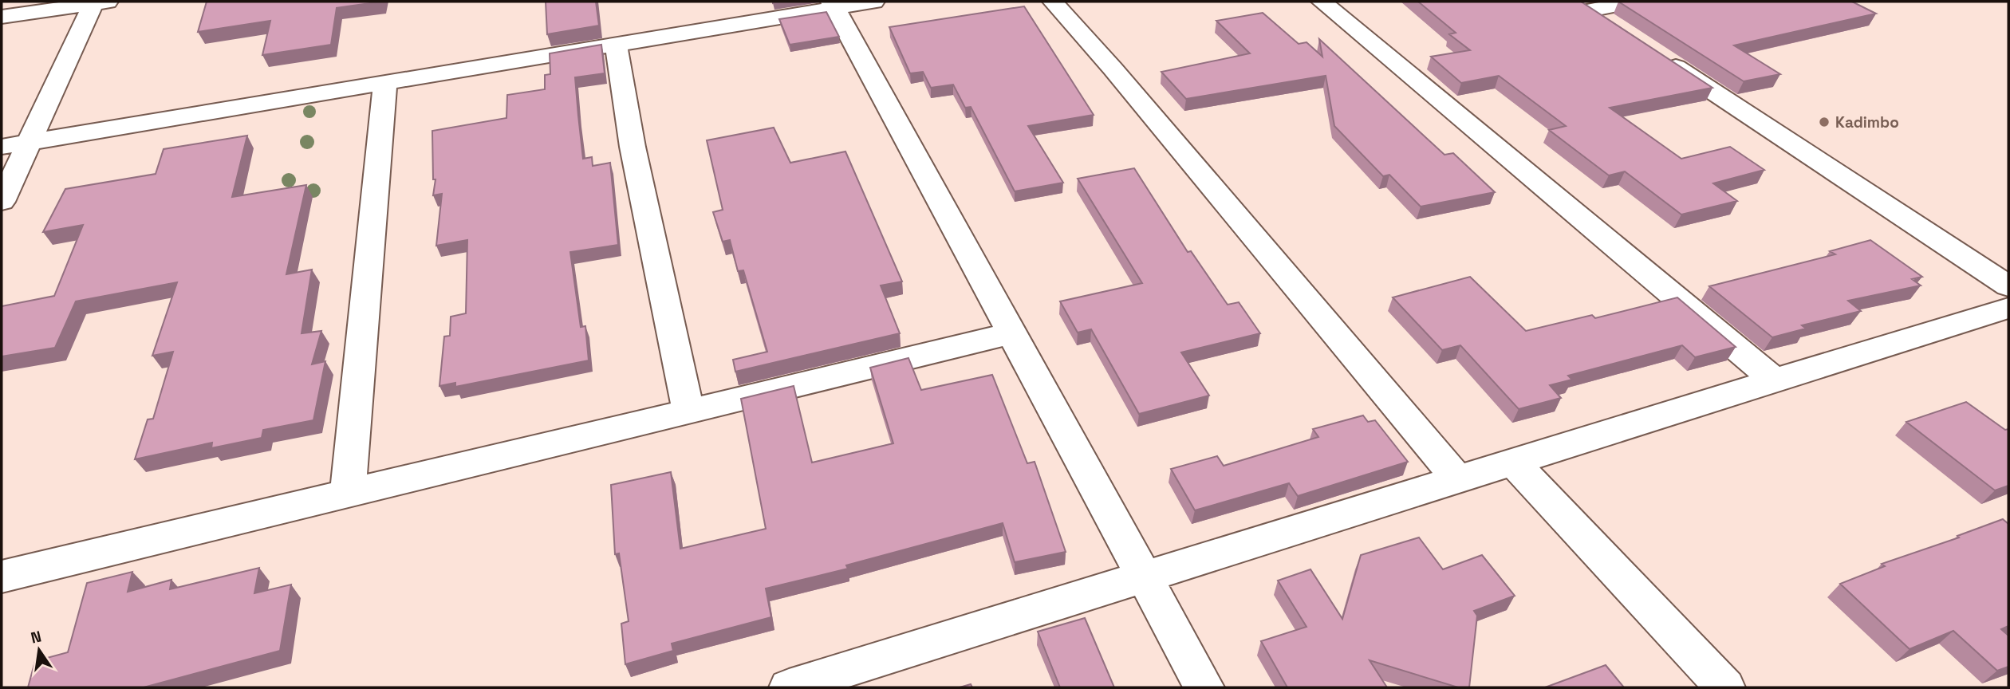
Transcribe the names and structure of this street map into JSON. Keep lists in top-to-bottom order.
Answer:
{
  "places": ["Kadimbo"],
  "north": "top"
}
